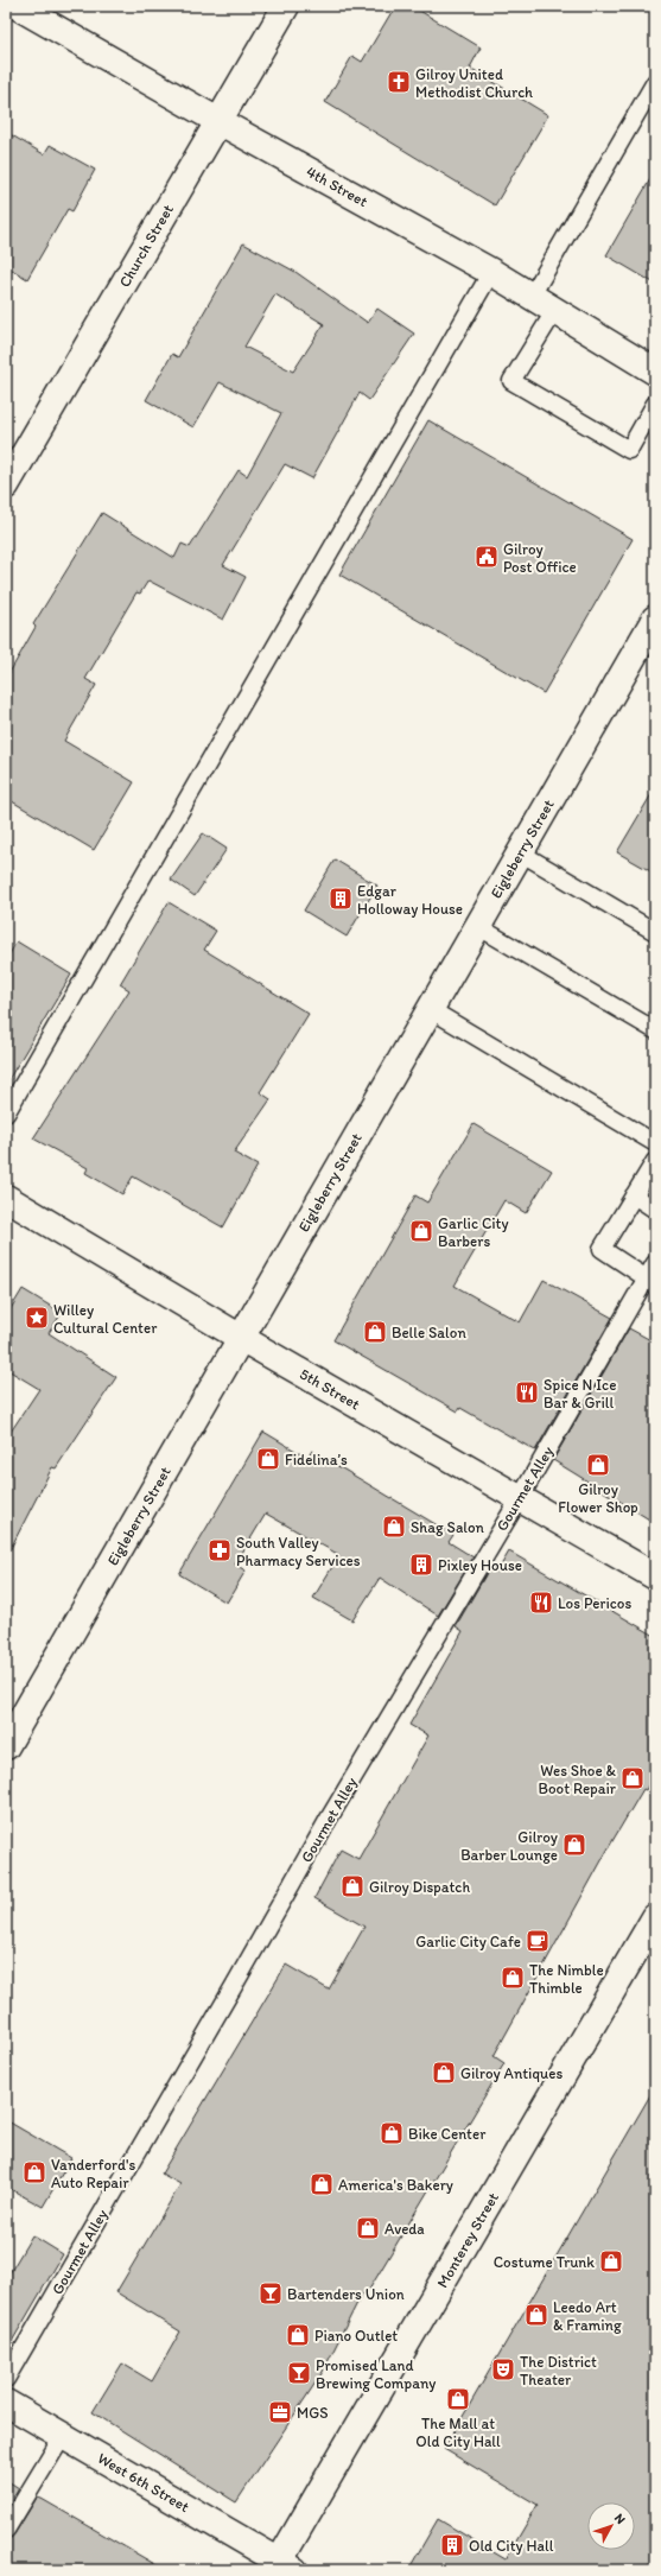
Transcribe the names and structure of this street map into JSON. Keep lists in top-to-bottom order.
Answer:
{
  "streets": {
    "street": [
      "4th Street",
      "Church Street",
      "Eigleberry Street",
      "5th Street",
      "Monterey Street",
      "West 6th Street"
    ],
    "lane": ["Gourmet Alley"]
  },
  "crossings": [
    ["4th Street", "Church Street"],
    ["Eigleberry Street", "5th Street"],
    ["5th Street", "Gourmet Alley"],
    ["Monterey Street", "West 6th Street"]
  ],
  "places": {
    "church": ["Gilroy United Methodist Church"],
    "public building": ["Gilroy Post Office"],
    "building": ["Edgar Holloway House", "Pixley House", "Old City Hall"],
    "shop": [
      "Garlic City Barbers",
      "Belle Salon",
      "Fidelina’s",
      "Gilroy Flower Shop",
      "Shag Salon",
      "Wes Shoe & Boot Repair",
      "Gilroy Barber Lounge",
      "Gilroy Dispatch",
      "The Nimble Thimble",
      "Gilroy Antiques",
      "Bike Center",
      "Vanderford's Auto Repair",
      "America's Bakery",
      "Aveda",
      "Costume Trunk",
      "Leedo Art & Framing",
      "Piano Outlet",
      "The Mall at Old City Hall"
    ],
    "place": ["Willey Cultural Center"],
    "restaurant": ["Spice N Ice Bar & Grill", "Los Pericos"],
    "pharmacy": ["South Valley Pharmacy Services"],
    "cafe": ["Garlic City Cafe"],
    "bar": ["Bartenders Union", "Promised Land Brewing Company"],
    "theatre": ["The District Theater"],
    "office": ["MGS"]
  },
  "north": "top right"
}
